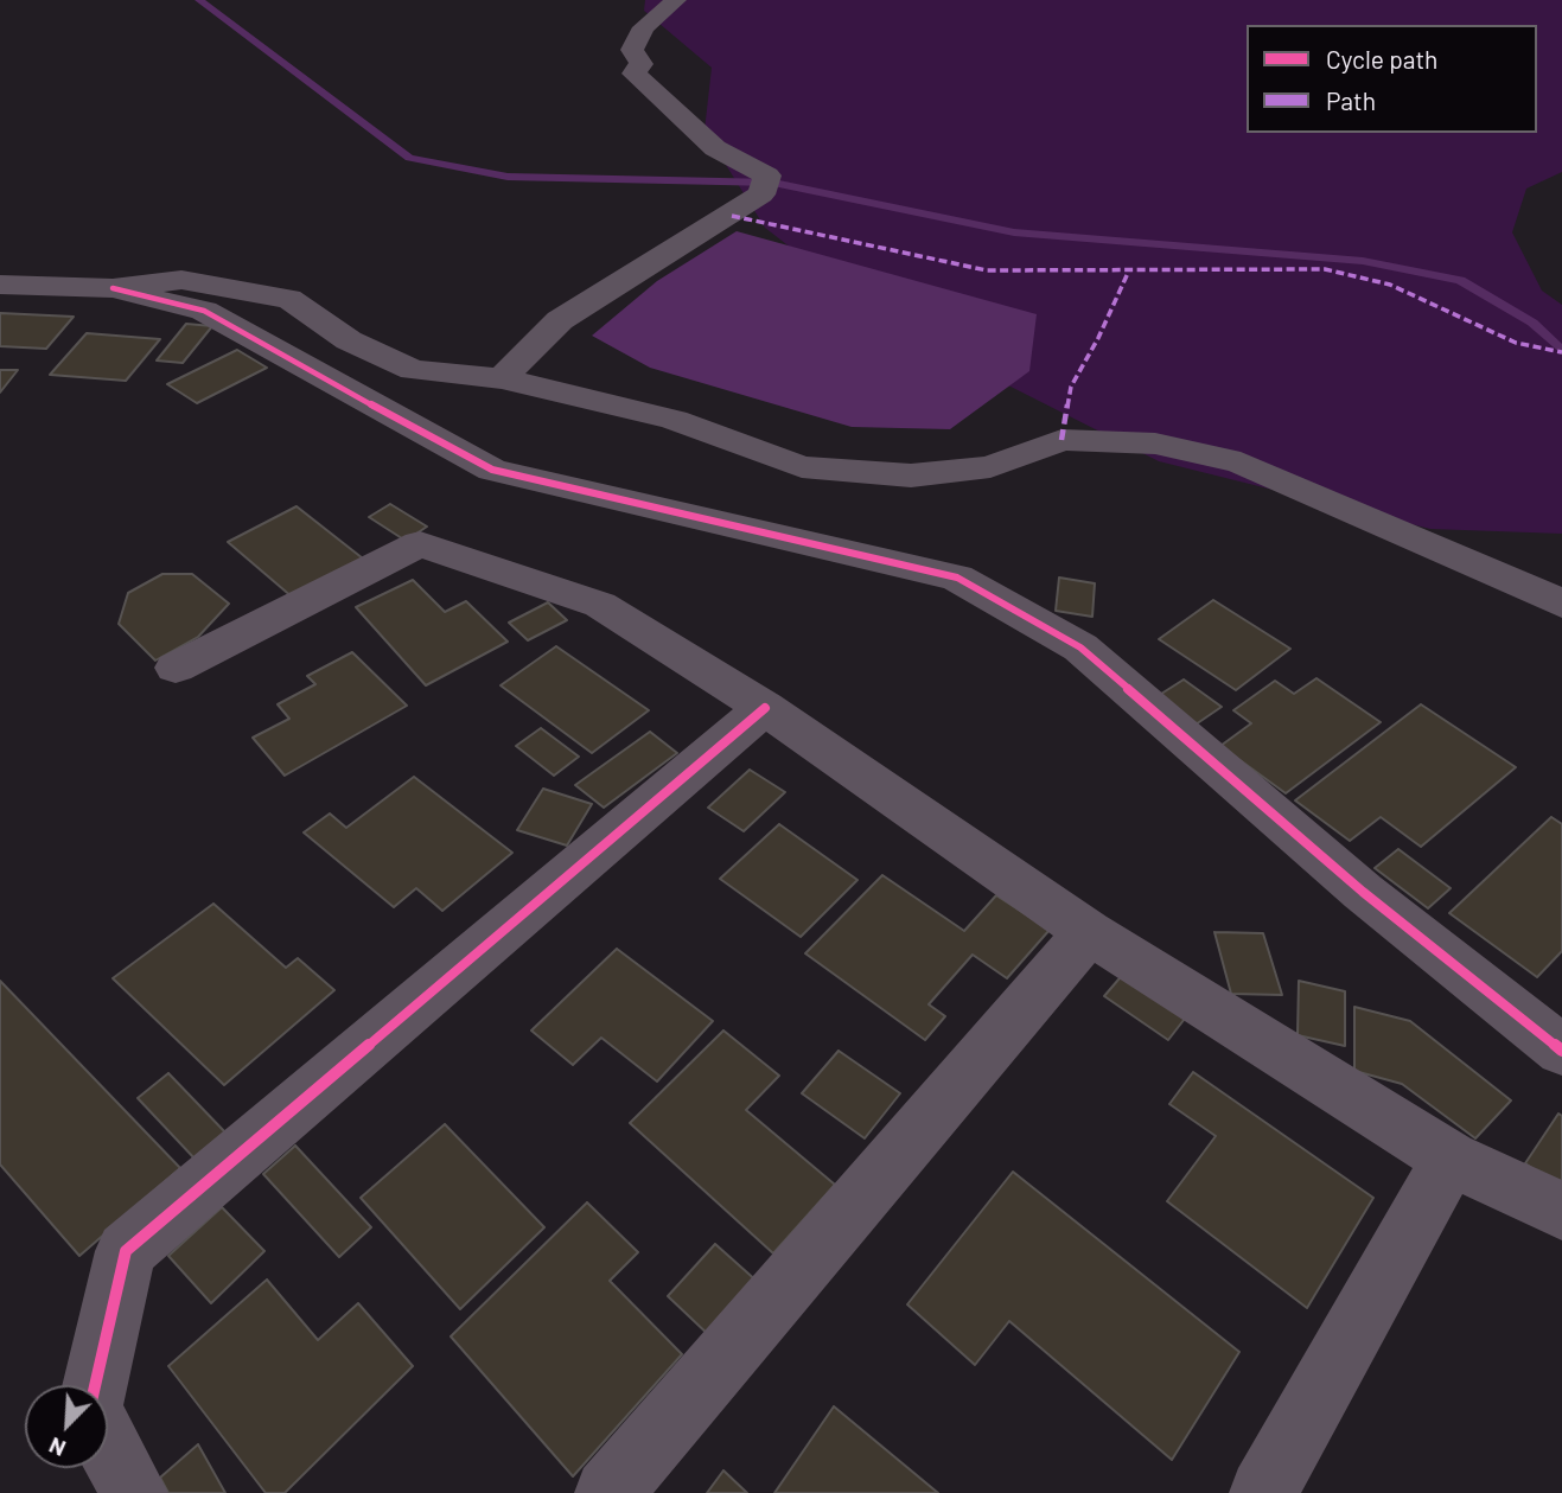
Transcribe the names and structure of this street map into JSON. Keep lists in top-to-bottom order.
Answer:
{
  "legend": ["Cycle path", "Path"],
  "north": "bottom left"
}
